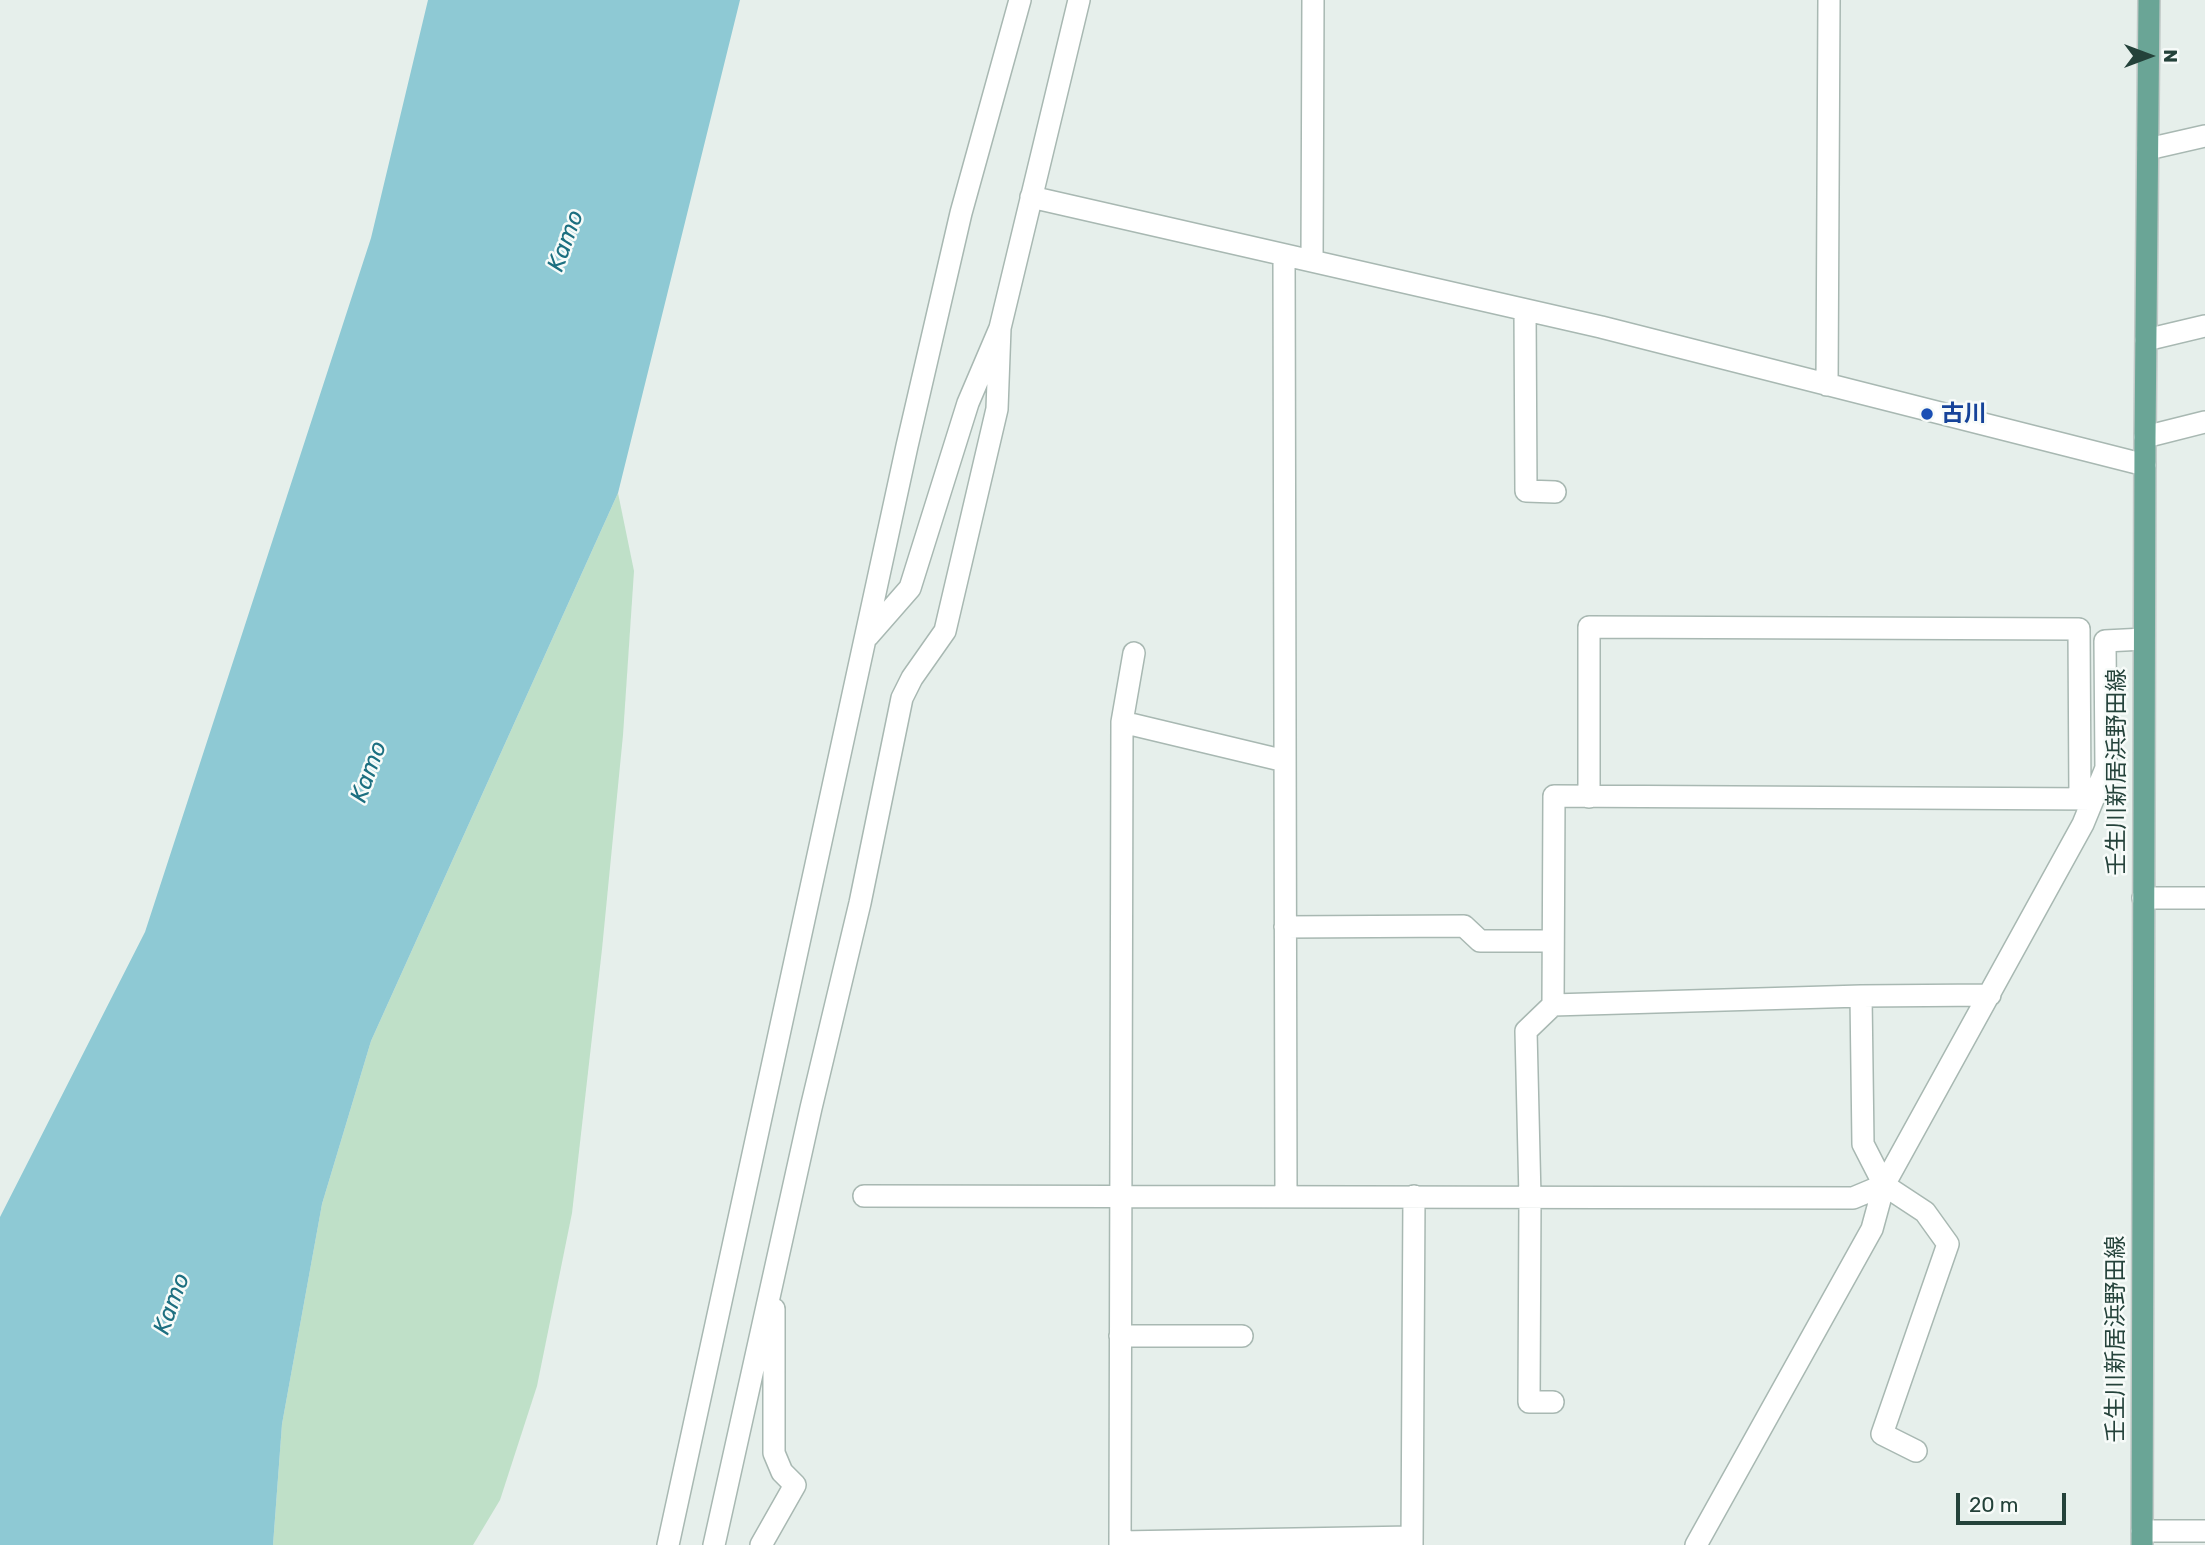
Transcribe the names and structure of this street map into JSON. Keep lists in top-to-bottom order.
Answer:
{
  "streets": {
    "main road": ["壬生川新居浜野田線"]
  },
  "water": ["Kamo"],
  "places": ["古川"],
  "scale_bar": "20 m",
  "north": "right"
}
